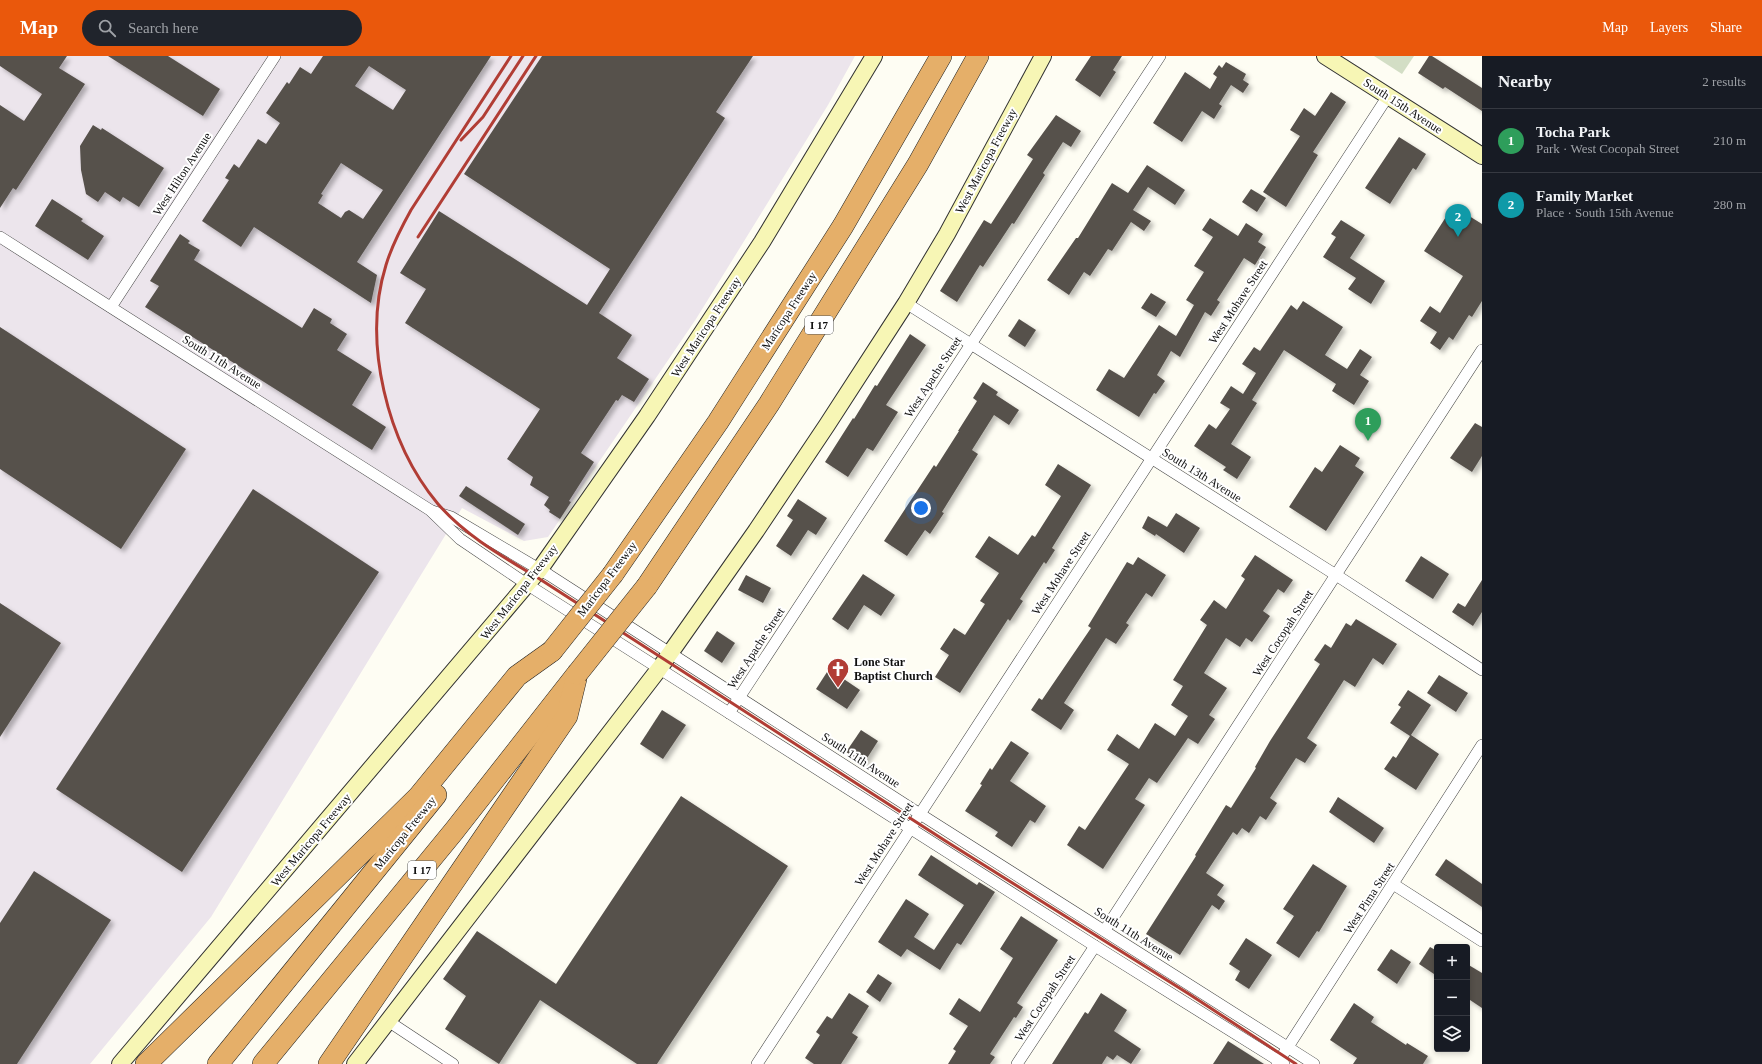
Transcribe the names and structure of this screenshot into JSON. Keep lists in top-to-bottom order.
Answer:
{
  "streets": {
    "highway": ["Maricopa Freeway", "I 17"],
    "main road": ["South 15th Avenue", "West Maricopa Freeway"],
    "street": [
      "West Hilton Avenue",
      "West Mohave Street",
      "South 11th Avenue",
      "West Apache Street",
      "South 13th Avenue",
      "West Cocopah Street",
      "West Pima Street"
    ]
  },
  "crossings": [
    ["South 15th Avenue", "West Mohave Street"],
    ["West Maricopa Freeway", "South 11th Avenue"],
    ["West Maricopa Freeway", "South 13th Avenue"],
    ["West Hilton Avenue", "South 11th Avenue"],
    ["West Mohave Street", "South 11th Avenue"],
    ["West Mohave Street", "South 13th Avenue"],
    ["South 11th Avenue", "West Apache Street"],
    ["South 11th Avenue", "West Cocopah Street"],
    ["South 11th Avenue", "West Pima Street"],
    ["West Apache Street", "South 13th Avenue"],
    ["South 13th Avenue", "West Cocopah Street"]
  ],
  "places": {
    "church": ["Lone Star Baptist Church"]
  },
  "page": {
    "header": "Map",
    "search": "Search here",
    "nav": ["Map", "Layers", "Share"],
    "heading": ["Nearby", "2 results"],
    "list": [
      {
        "mark": "1",
        "name": "Tocha Park",
        "note": "Park · West Cocopah Street",
        "value": "210 m"
      },
      {
        "mark": "2",
        "name": "Family Market",
        "note": "Place · South 15th Avenue",
        "value": "280 m"
      }
    ],
    "pins": ["2", "1"],
    "map_buttons": ["+", "−"]
  }
}
